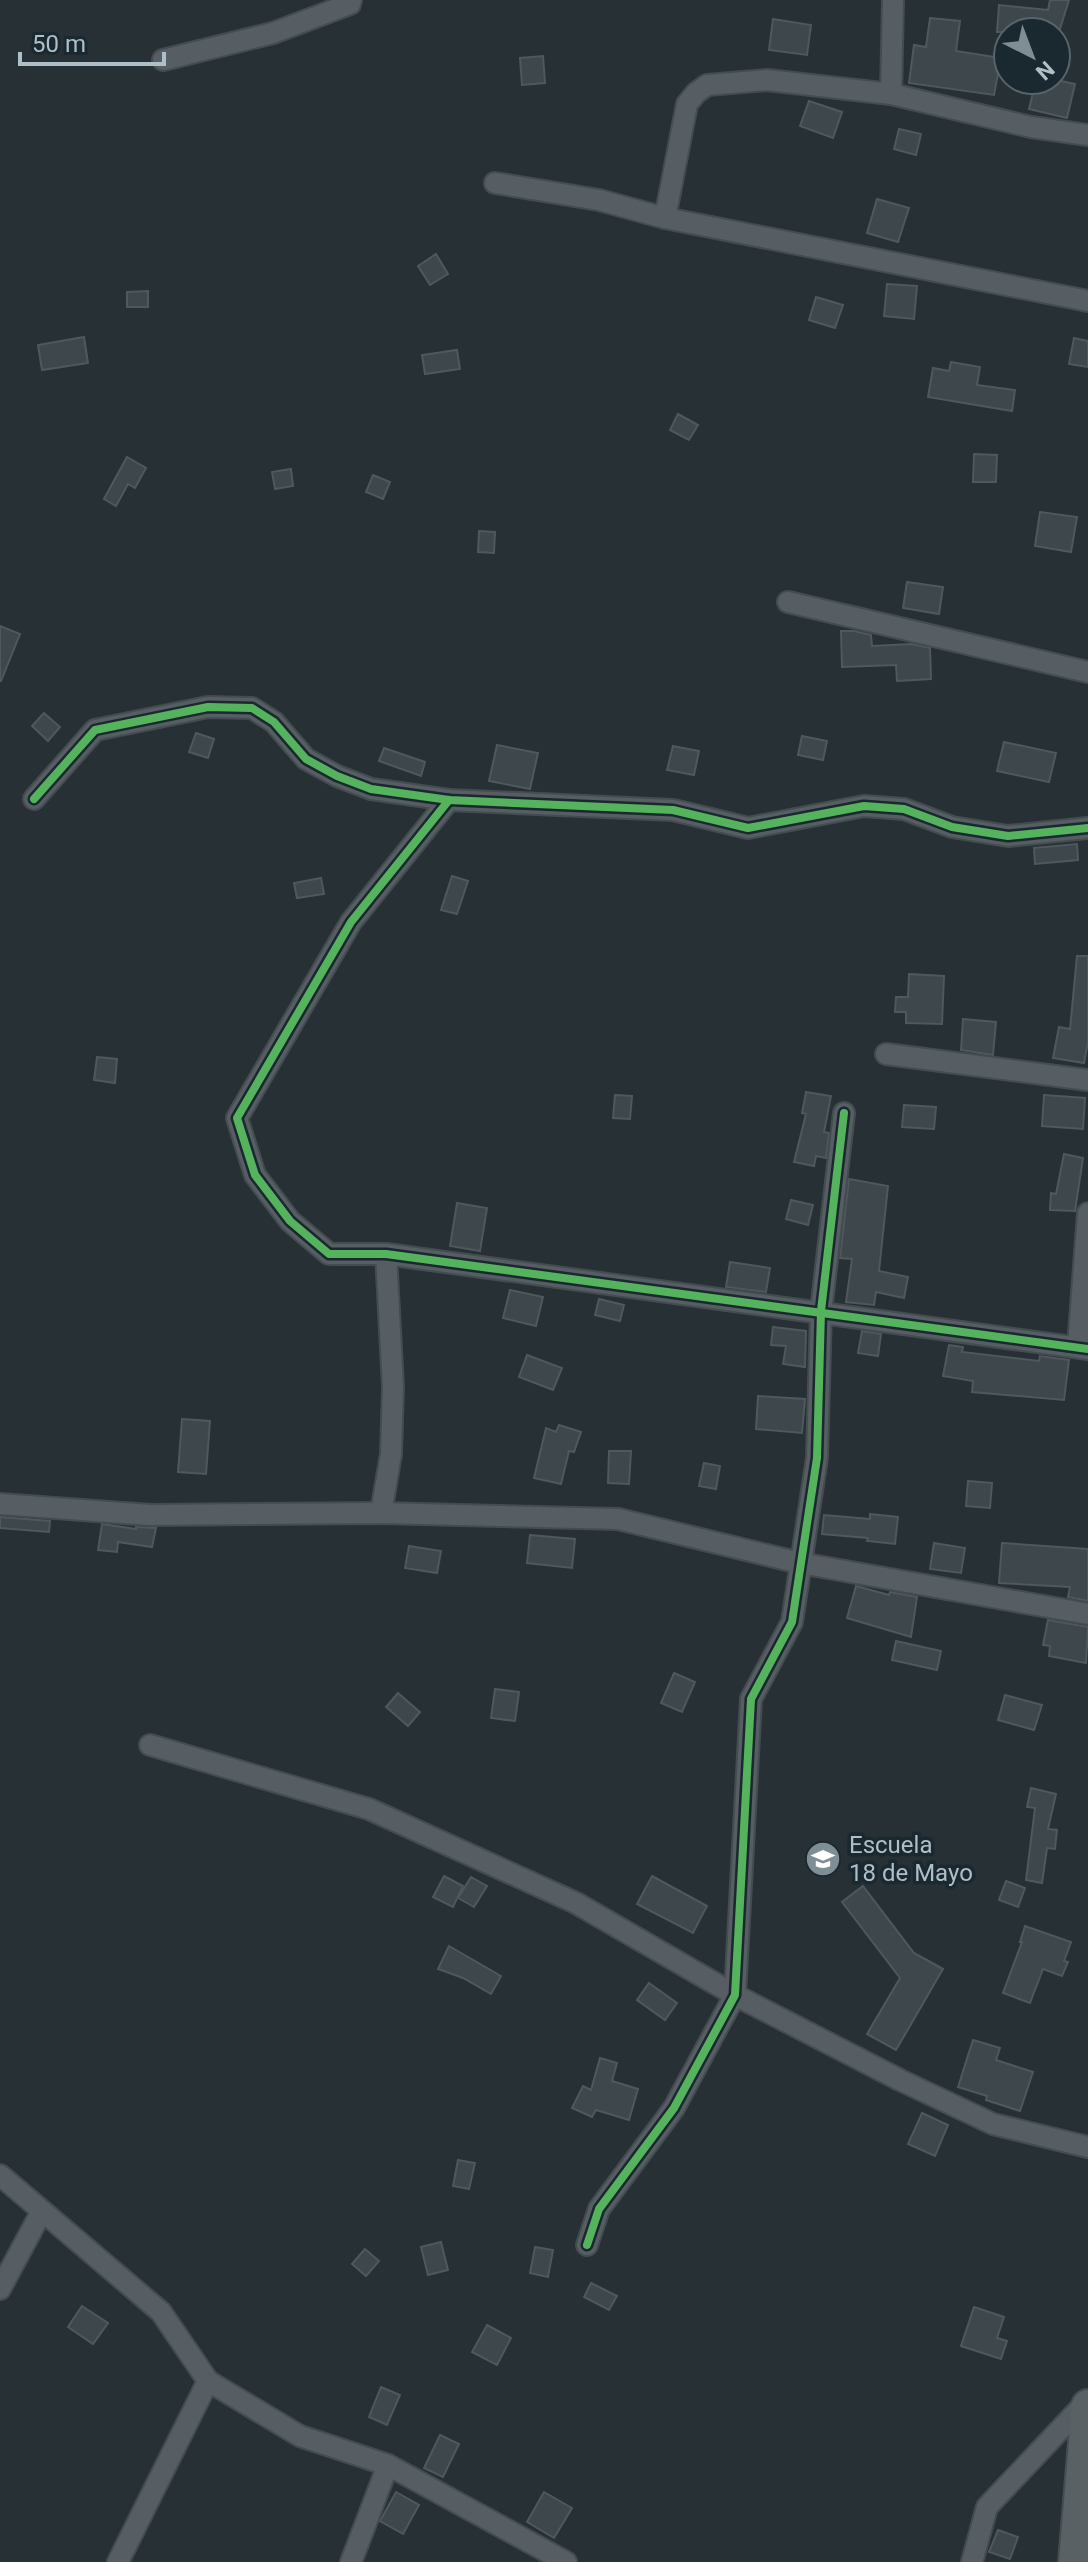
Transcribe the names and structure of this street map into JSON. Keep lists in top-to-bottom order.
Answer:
{
  "places": {
    "school or university": ["Escuela 18 de Mayo"]
  },
  "scale_bar": "50 m",
  "north": "bottom right"
}
